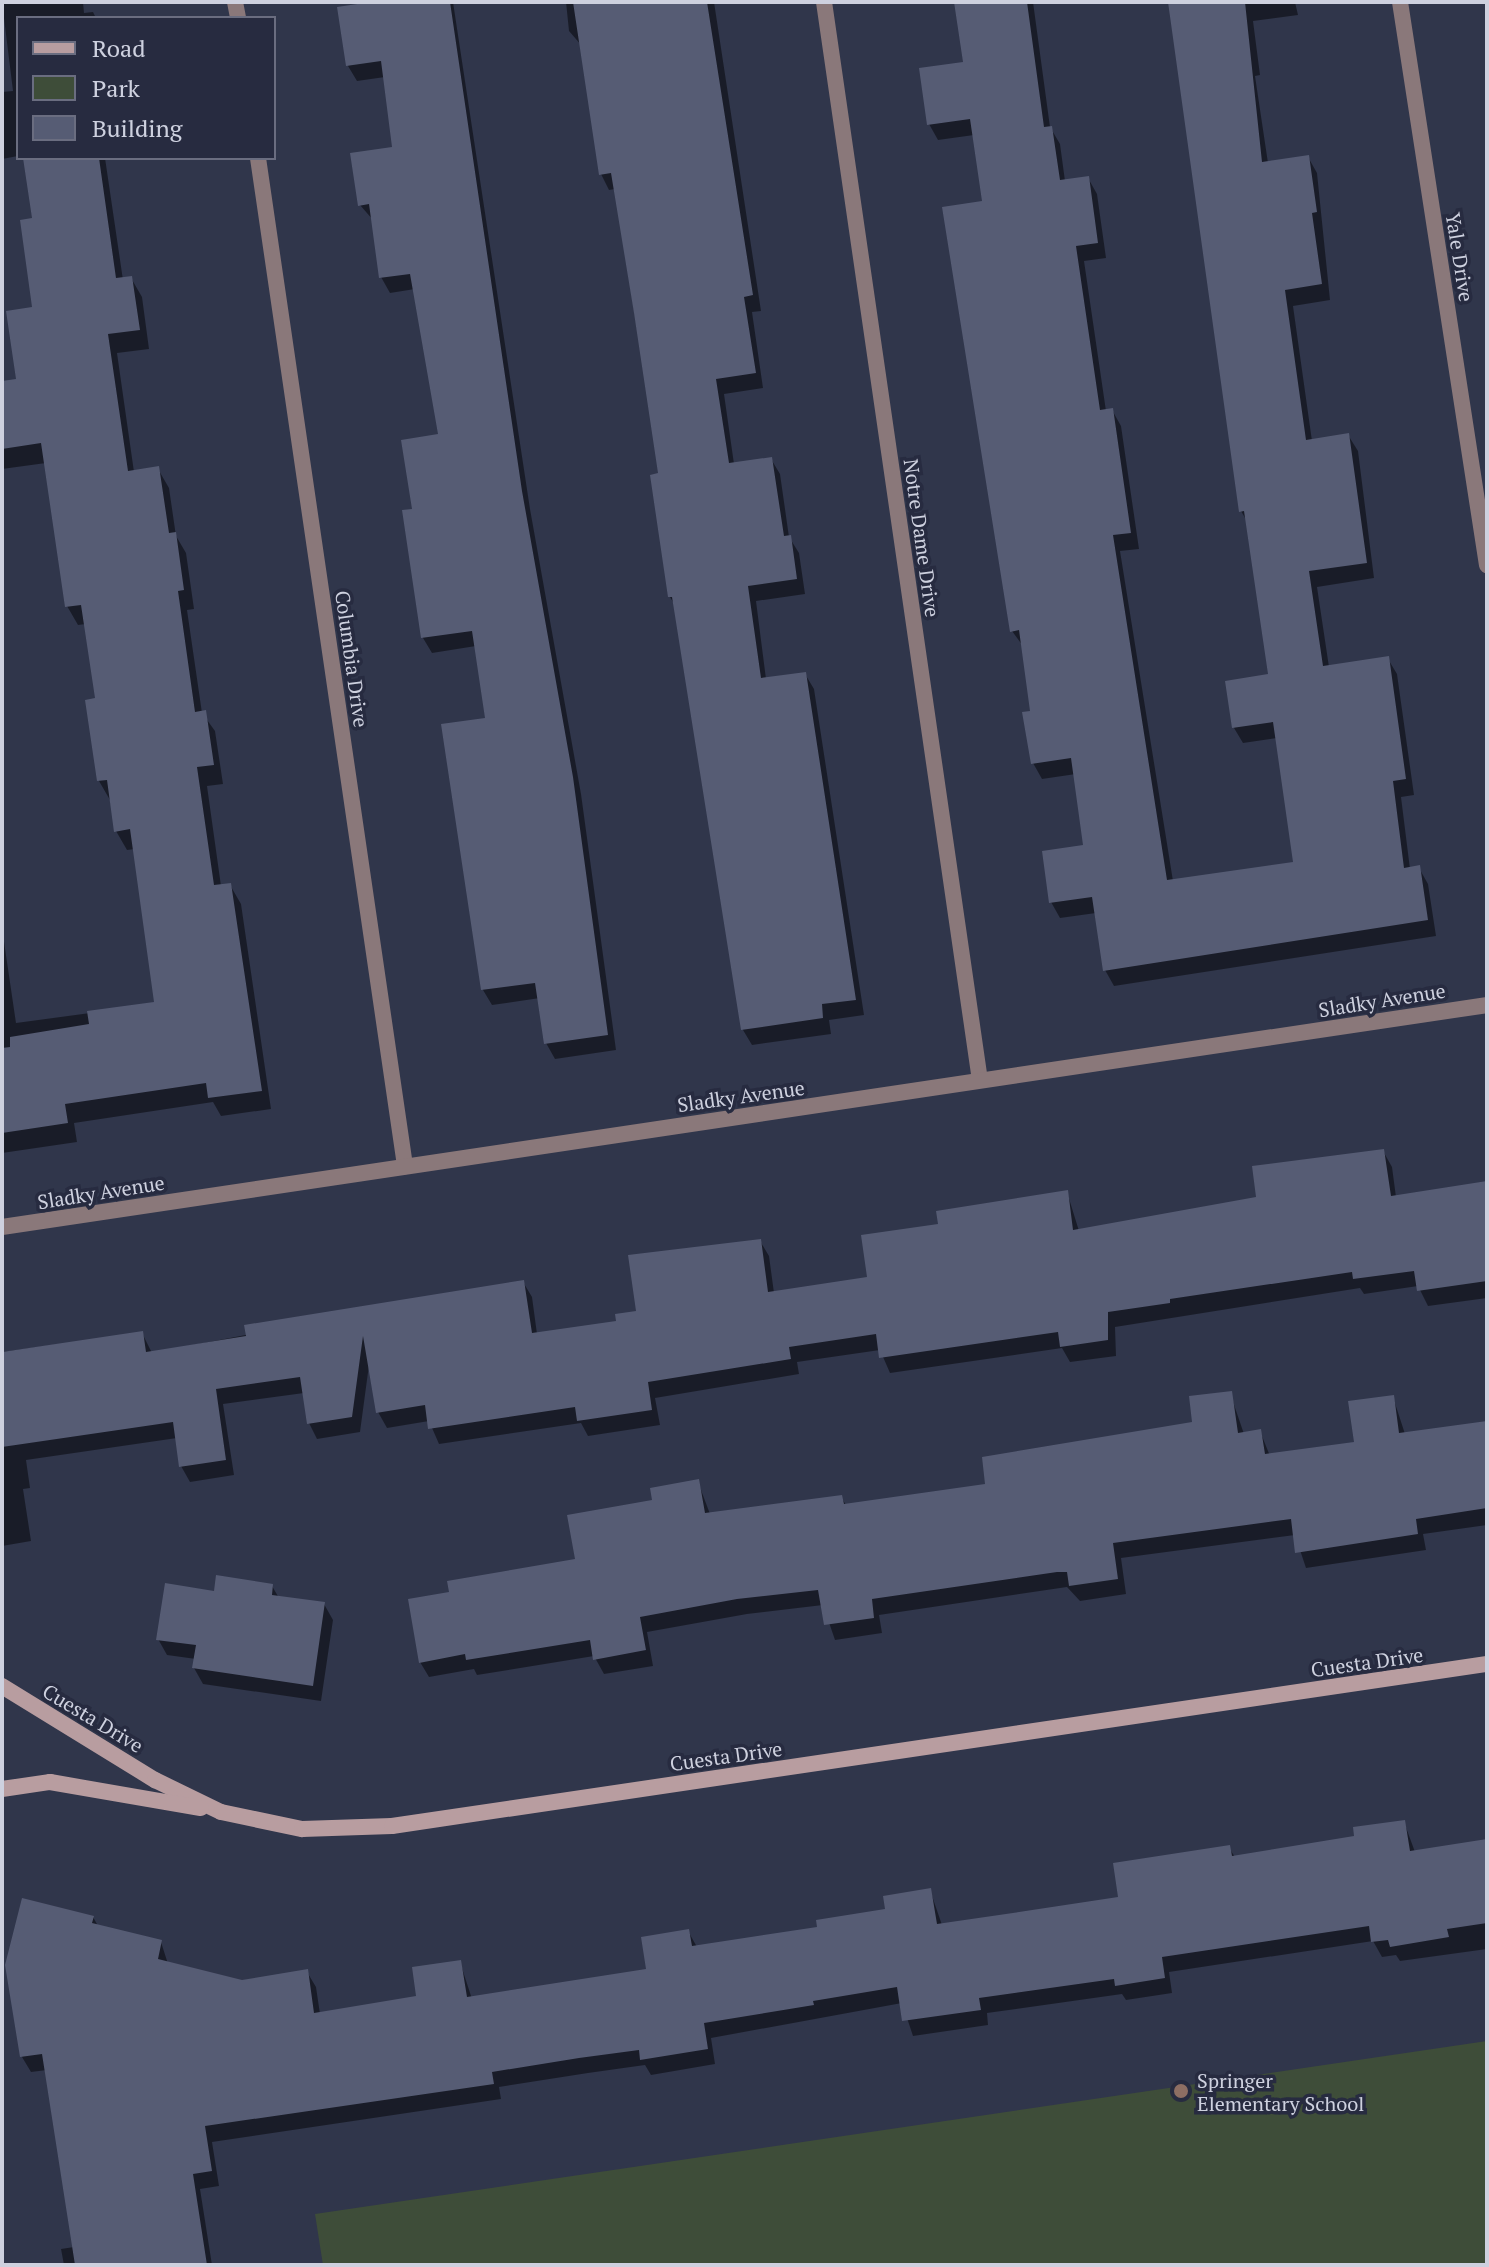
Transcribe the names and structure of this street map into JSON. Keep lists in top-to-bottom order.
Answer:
{
  "streets": {
    "street": [
      "Yale Drive",
      "Notre Dame Drive",
      "Columbia Drive",
      "Sladky Avenue",
      "Cuesta Drive"
    ]
  },
  "crossings": [
    ["Notre Dame Drive", "Sladky Avenue"],
    ["Columbia Drive", "Sladky Avenue"]
  ],
  "places": ["Springer Elementary School"],
  "legend": ["Road", "Park", "Building"]
}
